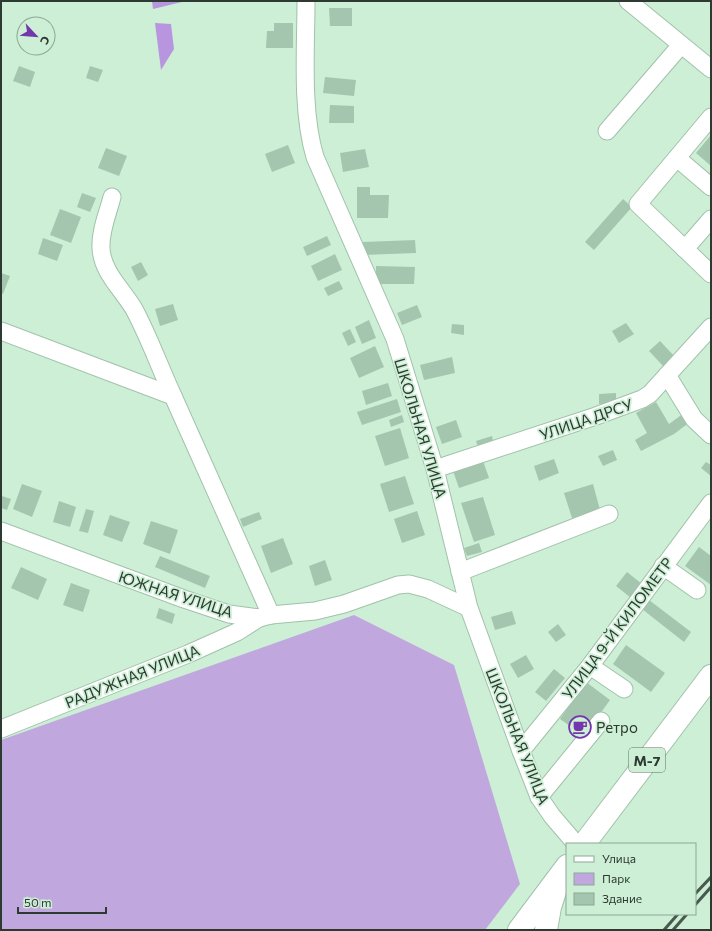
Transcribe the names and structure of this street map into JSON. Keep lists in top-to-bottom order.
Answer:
{
  "streets": {
    "main road": ["М-7"],
    "street": [
      "УЛИЦА ДРСУ",
      "ШКОЛЬНАЯ УЛИЦА",
      "ЮЖНАЯ УЛИЦА",
      "УЛИЦА 9-Й КИЛОМЕТР",
      "РАДУЖНАЯ УЛИЦА"
    ]
  },
  "crossings": [
    ["УЛИЦА ДРСУ", "ШКОЛЬНАЯ УЛИЦА"],
    ["ШКОЛЬНАЯ УЛИЦА", "ЮЖНАЯ УЛИЦА"],
    ["ШКОЛЬНАЯ УЛИЦА", "УЛИЦА 9-Й КИЛОМЕТР"],
    ["ЮЖНАЯ УЛИЦА", "РАДУЖНАЯ УЛИЦА"]
  ],
  "places": {
    "cafe": ["Ретро"]
  },
  "legend": ["Улица", "Парк", "Здание"],
  "scale_bar": "50 m",
  "north": "bottom right"
}
